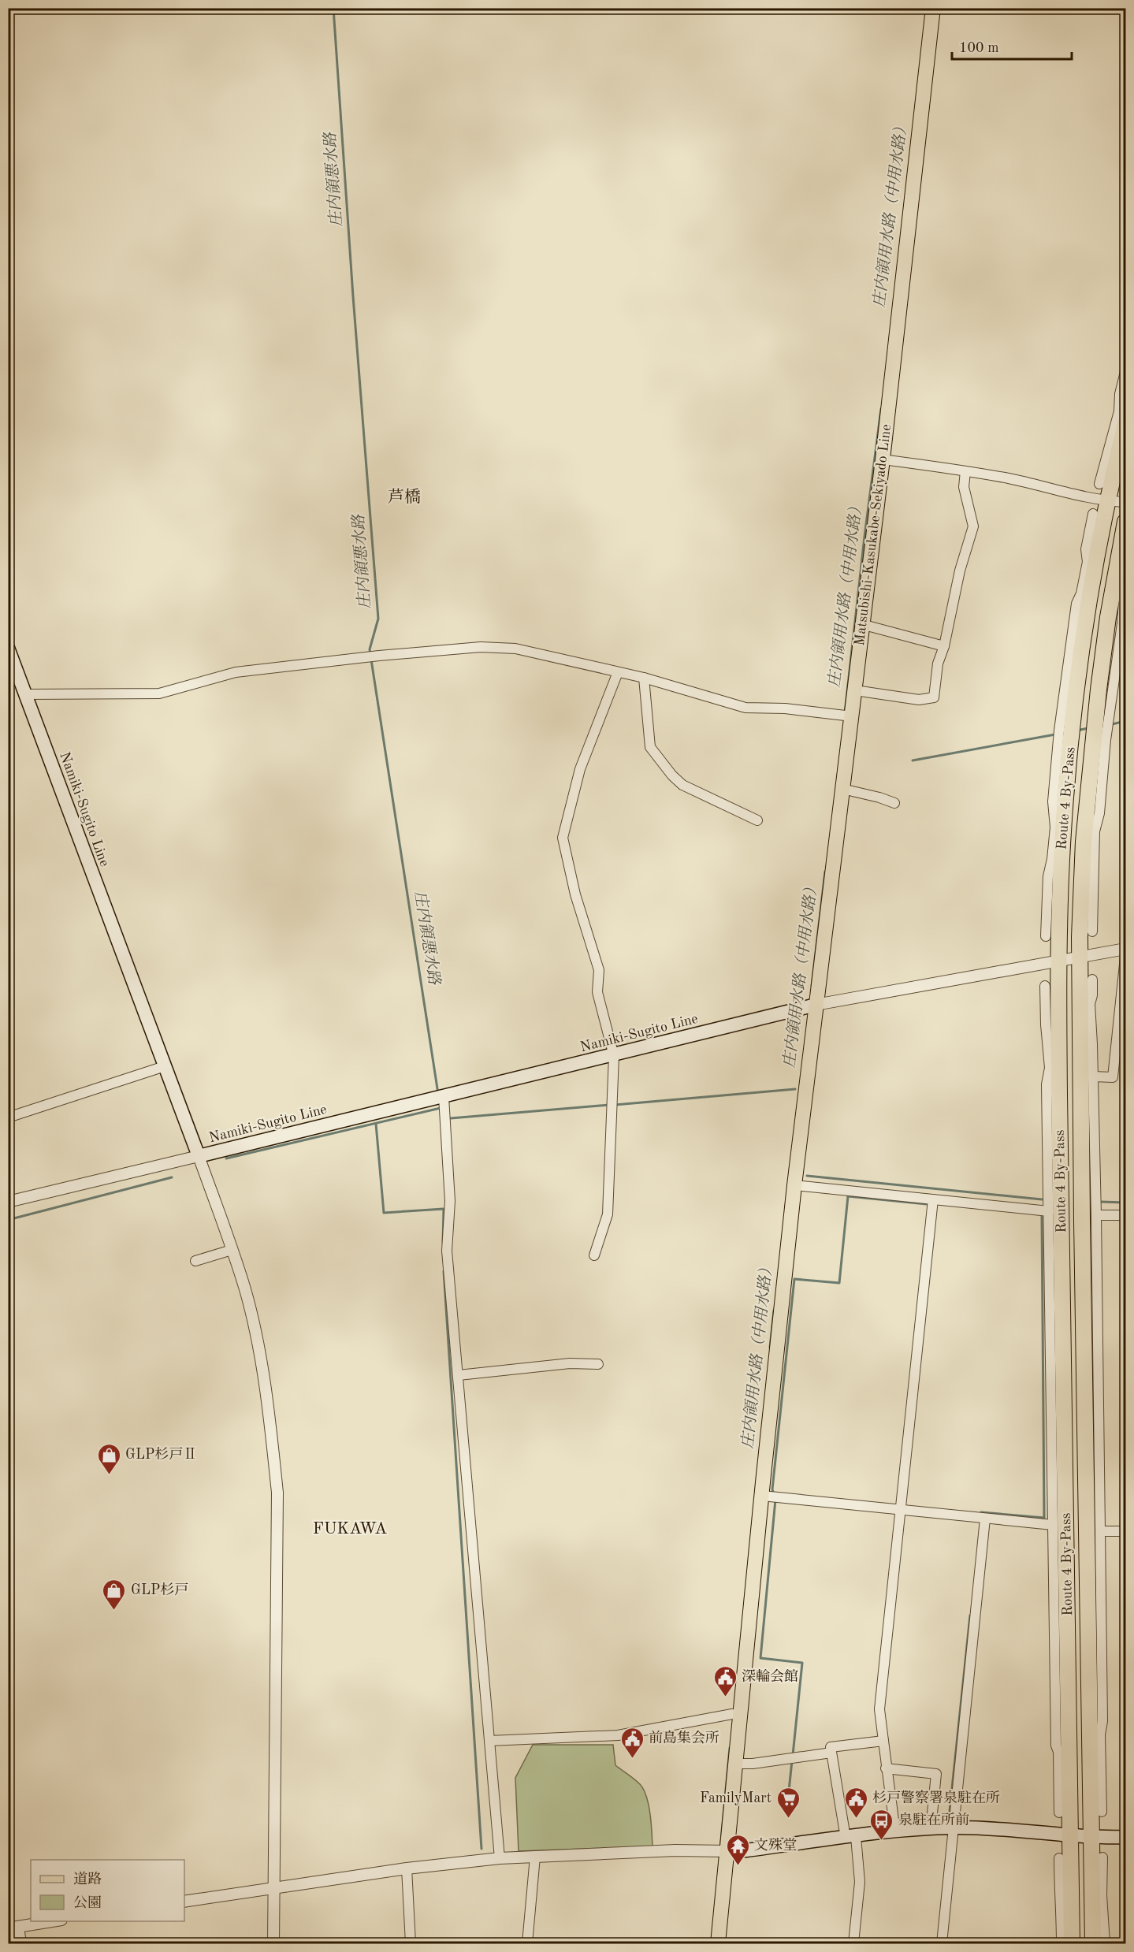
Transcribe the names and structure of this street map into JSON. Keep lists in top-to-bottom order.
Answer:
{
  "streets": {
    "highway": ["Route 4 By-Pass"],
    "main road": ["Matsubishi-Kasukabe-Sekiyado Line", "Namiki-Sugito Line"]
  },
  "crossings": [
    ["Matsubishi-Kasukabe-Sekiyado Line", "Namiki-Sugito Line"]
  ],
  "districts": ["芦橋", "FUKAWA"],
  "water": ["庄内領悪水路", "庄内領用水路（中用水路）"],
  "places": {
    "shop": ["GLP杉戸Ⅱ", "GLP杉戸"],
    "public building": ["深輪会館", "前島集会所", "杉戸警察署泉駐在所"],
    "supermarket": ["FamilyMart"],
    "bus stop": ["泉駐在所前"],
    "temple": ["文殊堂"]
  },
  "legend": ["道路", "公園"],
  "scale_bar": "100 m"
}
